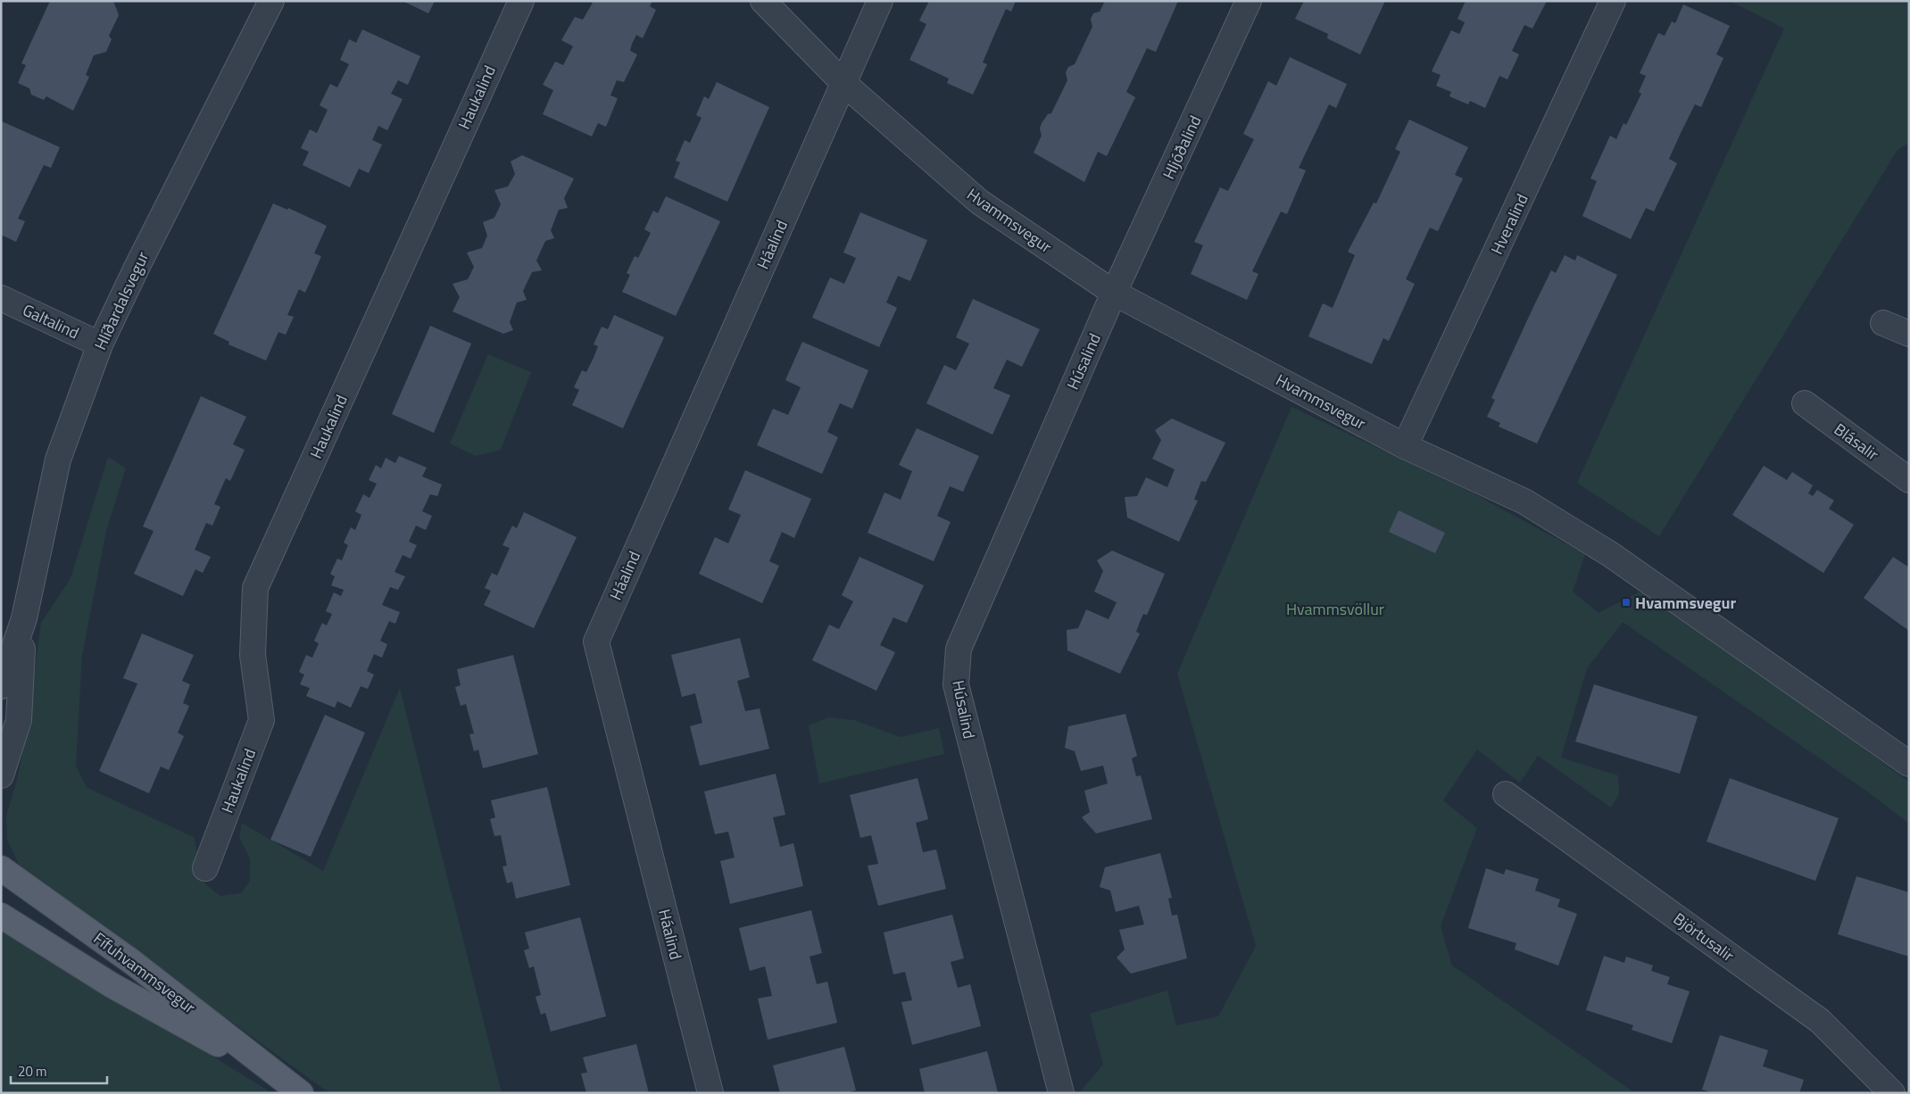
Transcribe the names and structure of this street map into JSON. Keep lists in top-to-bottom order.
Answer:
{
  "streets": {
    "main road": ["Fífuhvammsvegur"],
    "street": [
      "Haukalind",
      "Hljóðalind",
      "Hvammsvegur",
      "Hveralind",
      "Háalind",
      "Hlíðardalsvegur",
      "Galtalind",
      "Húsalind",
      "Blásalir",
      "Björtusalir"
    ]
  },
  "crossings": [
    ["Hljóðalind", "Hvammsvegur"],
    ["Hljóðalind", "Húsalind"],
    ["Hvammsvegur", "Hveralind"],
    ["Hvammsvegur", "Háalind"],
    ["Hvammsvegur", "Húsalind"],
    ["Hlíðardalsvegur", "Galtalind"]
  ],
  "parks": ["Hvammsvöllur"],
  "places": {
    "transit": ["Hvammsvegur"]
  },
  "scale_bar": "20 m"
}
